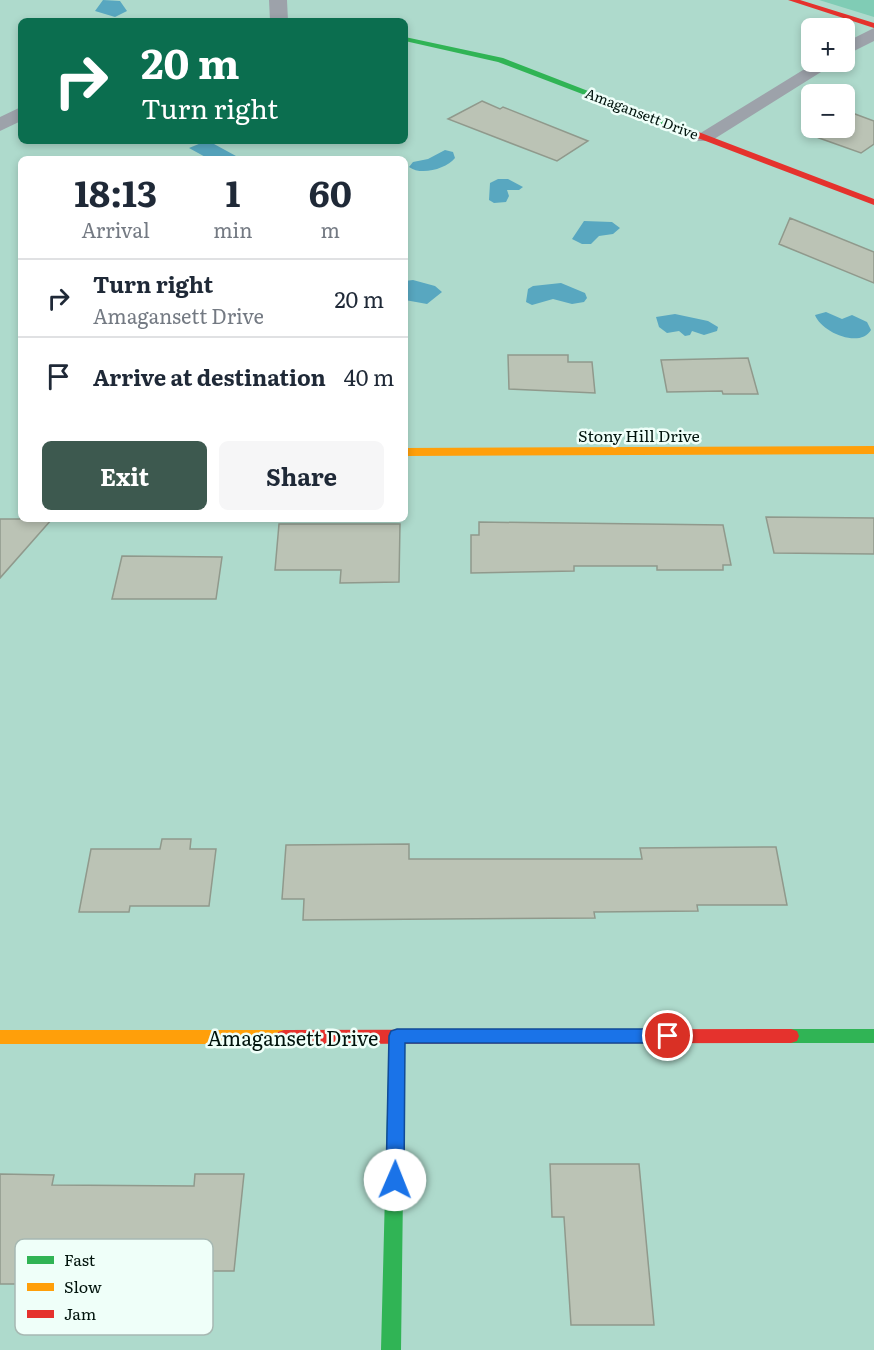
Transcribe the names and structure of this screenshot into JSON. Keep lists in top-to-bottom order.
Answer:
{
  "streets": {
    "street": ["Amagansett Drive", "Stony Hill Drive"]
  },
  "legend": ["Fast", "Slow", "Jam"],
  "page": {
    "map_buttons": ["+", "−"],
    "turn": ["20 m", "Turn right"],
    "eta": [
      "18:13",
      "Arrival",
      "1",
      "min",
      "60",
      "m"
    ],
    "list": [
      {
        "name": "Turn right",
        "note": "Amagansett Drive",
        "value": "20 m"
      },
      {
        "name": "Arrive at destination",
        "value": "40 m"
      }
    ],
    "buttons": ["Exit", "Share"]
  }
}
